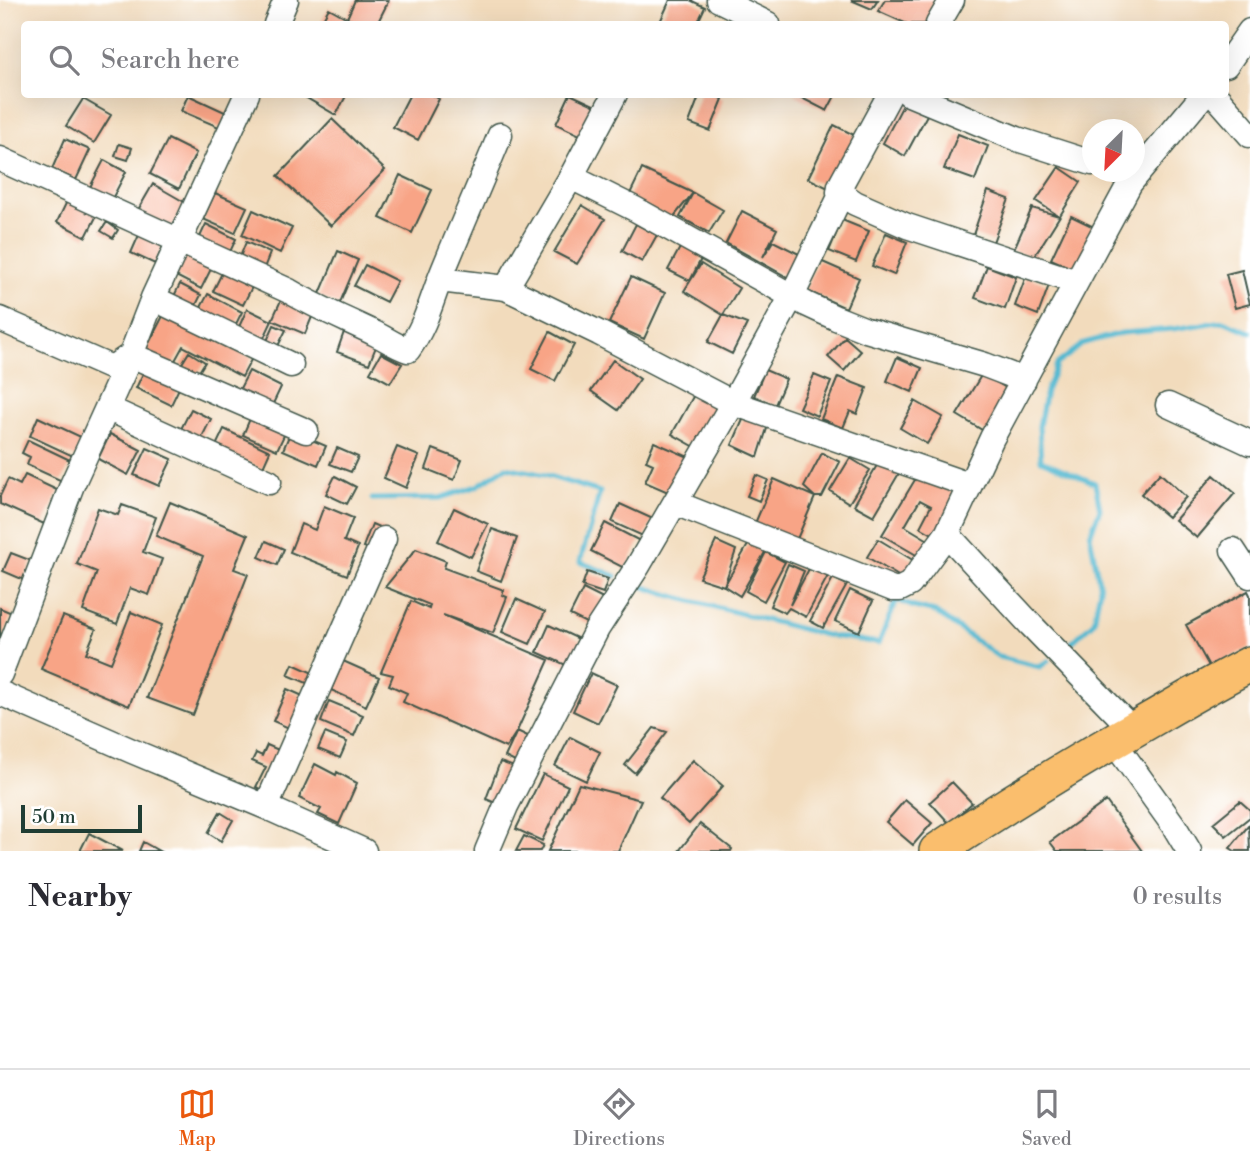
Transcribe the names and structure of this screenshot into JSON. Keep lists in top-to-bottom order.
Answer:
{
  "scale_bar": "50 m",
  "north": "bottom left",
  "page": {
    "search": "Search here",
    "scale": "50 m",
    "heading": ["Nearby", "0 results"],
    "nav": ["Map", "Directions", "Saved"]
  }
}
